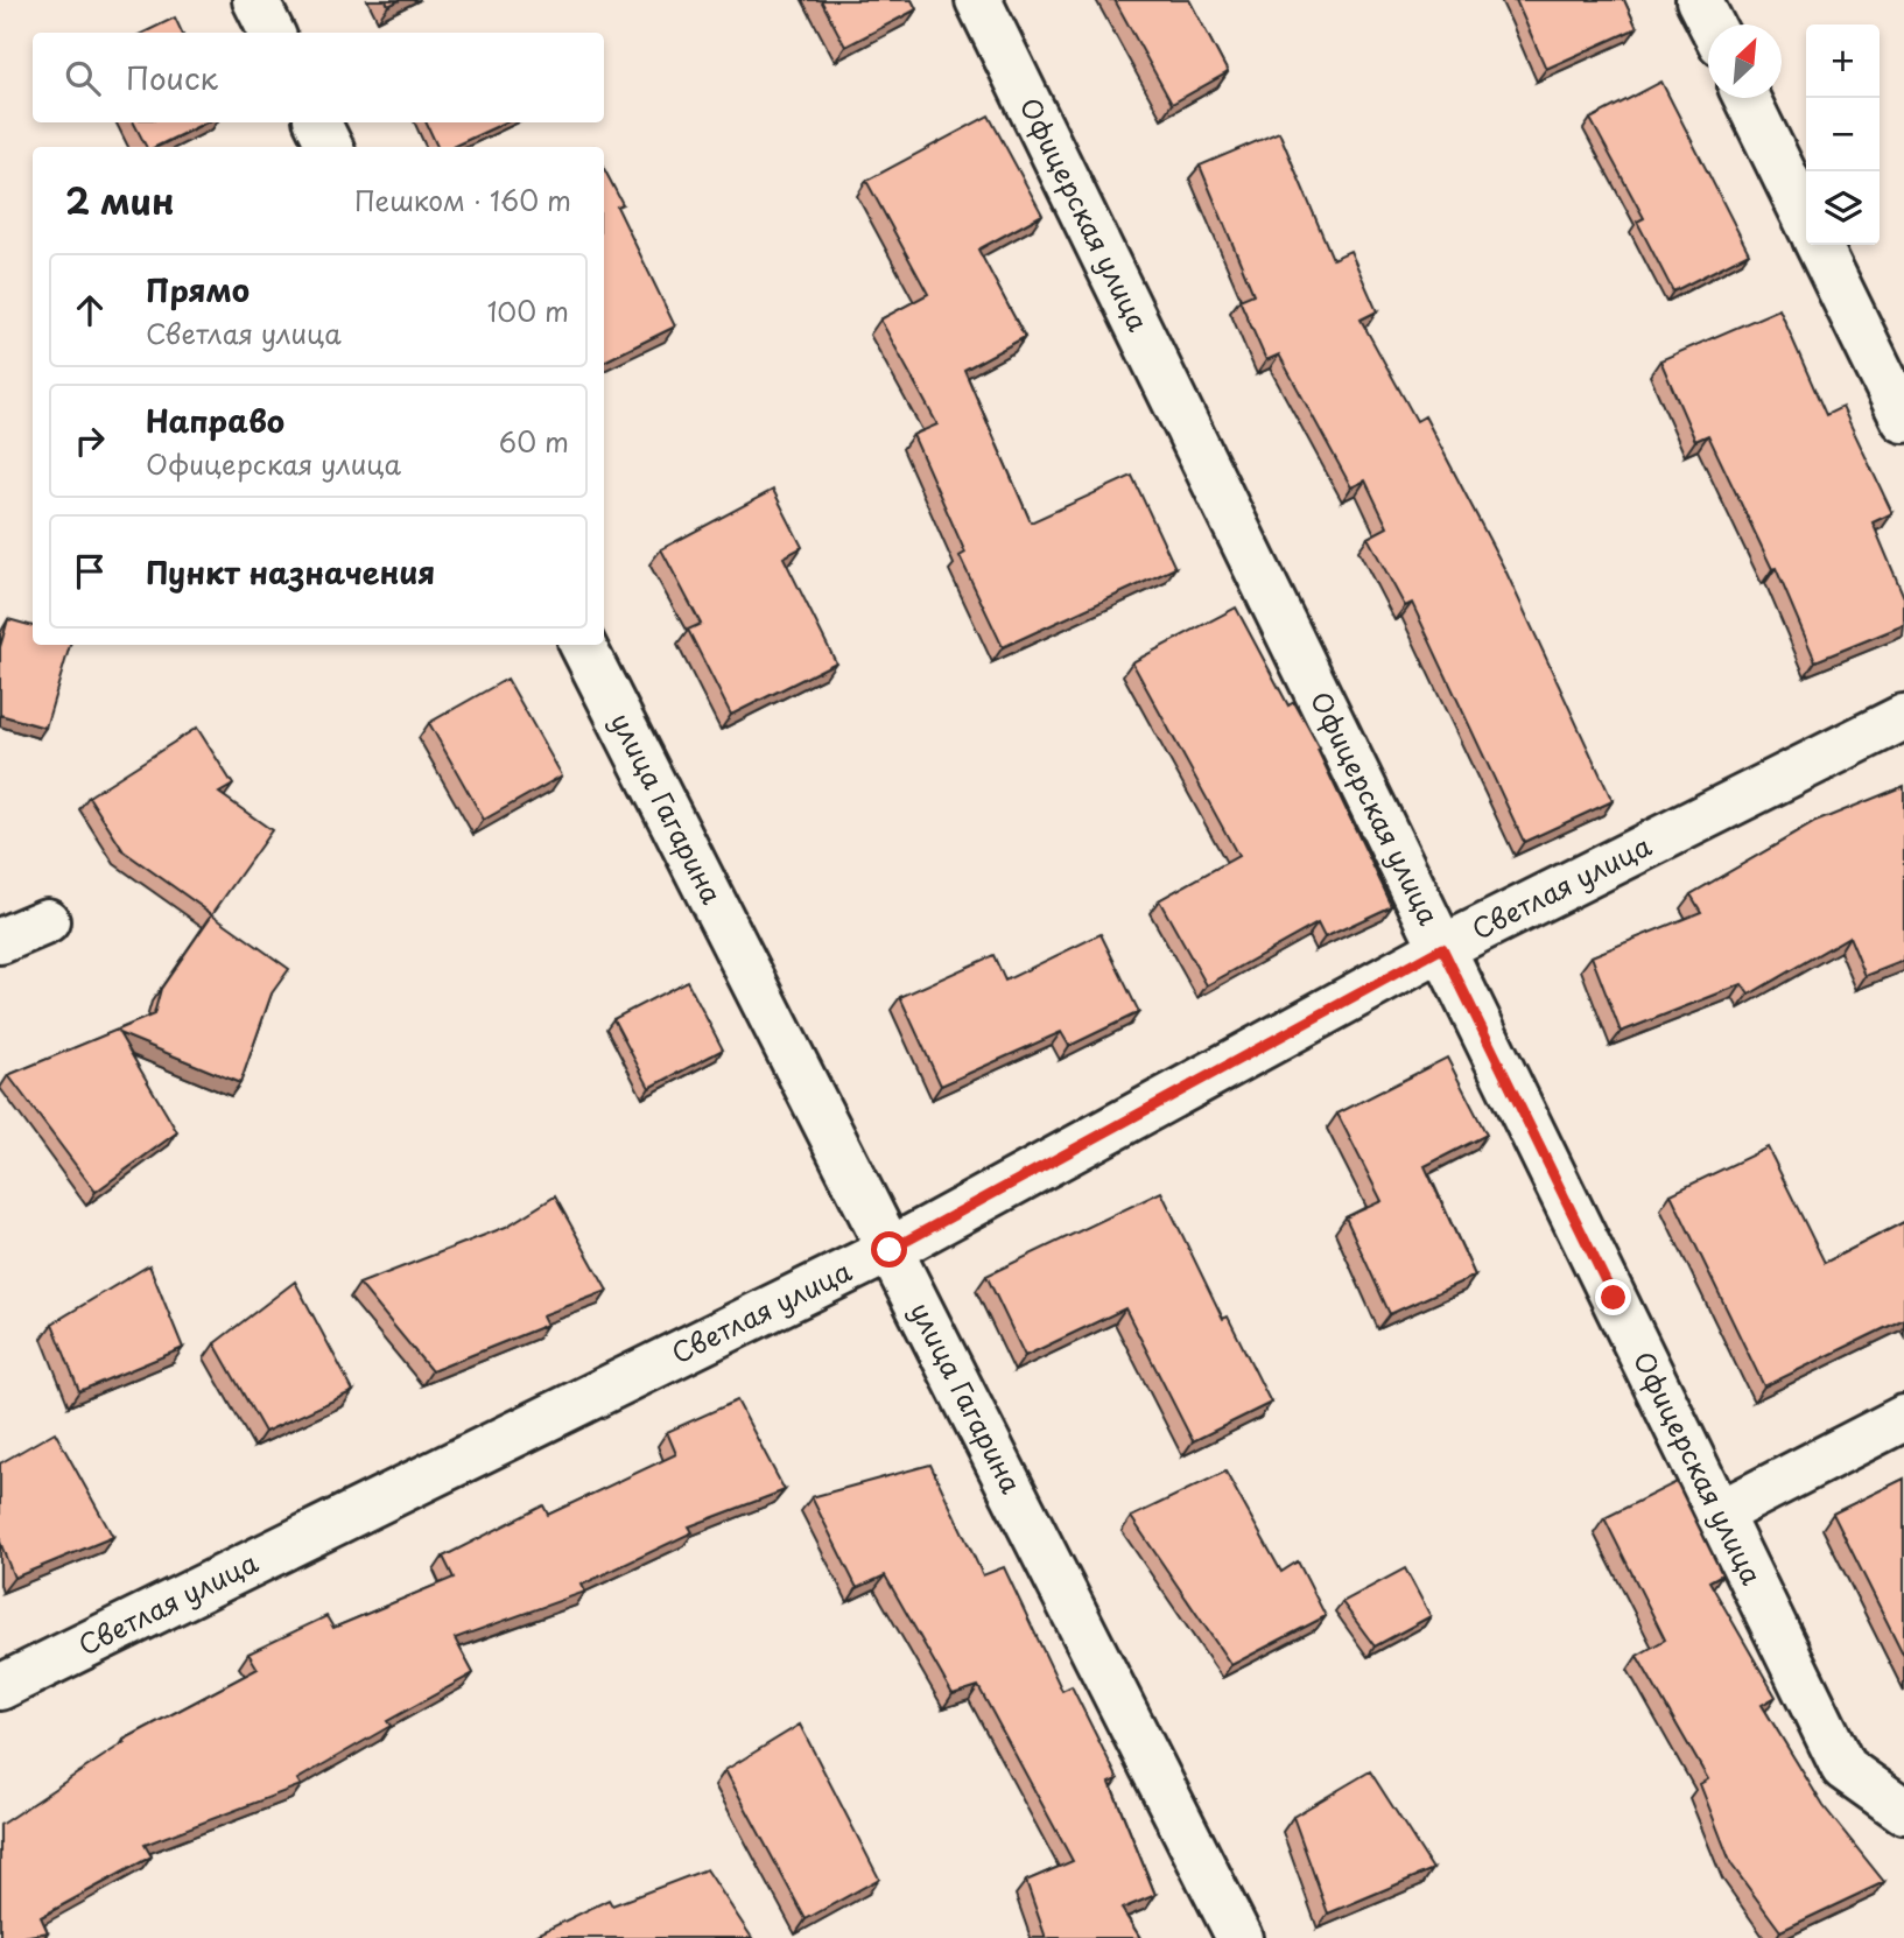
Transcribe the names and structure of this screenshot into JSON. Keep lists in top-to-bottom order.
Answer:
{
  "streets": {
    "street": ["Офицерская улица", "улица Гагарина", "Светлая улица"]
  },
  "crossings": [
    ["Офицерская улица", "Светлая улица"],
    ["улица Гагарина", "Светлая улица"]
  ],
  "north": "top right",
  "page": {
    "map_buttons": ["+", "−"],
    "search": "Поиск",
    "heading": ["2 мин", "Пешком · 160 m"],
    "list": [
      ["Прямо", "Светлая улица", "100 m"],
      ["Направо", "Офицерская улица", "60 m"],
      "Пункт назначения"
    ]
  }
}
